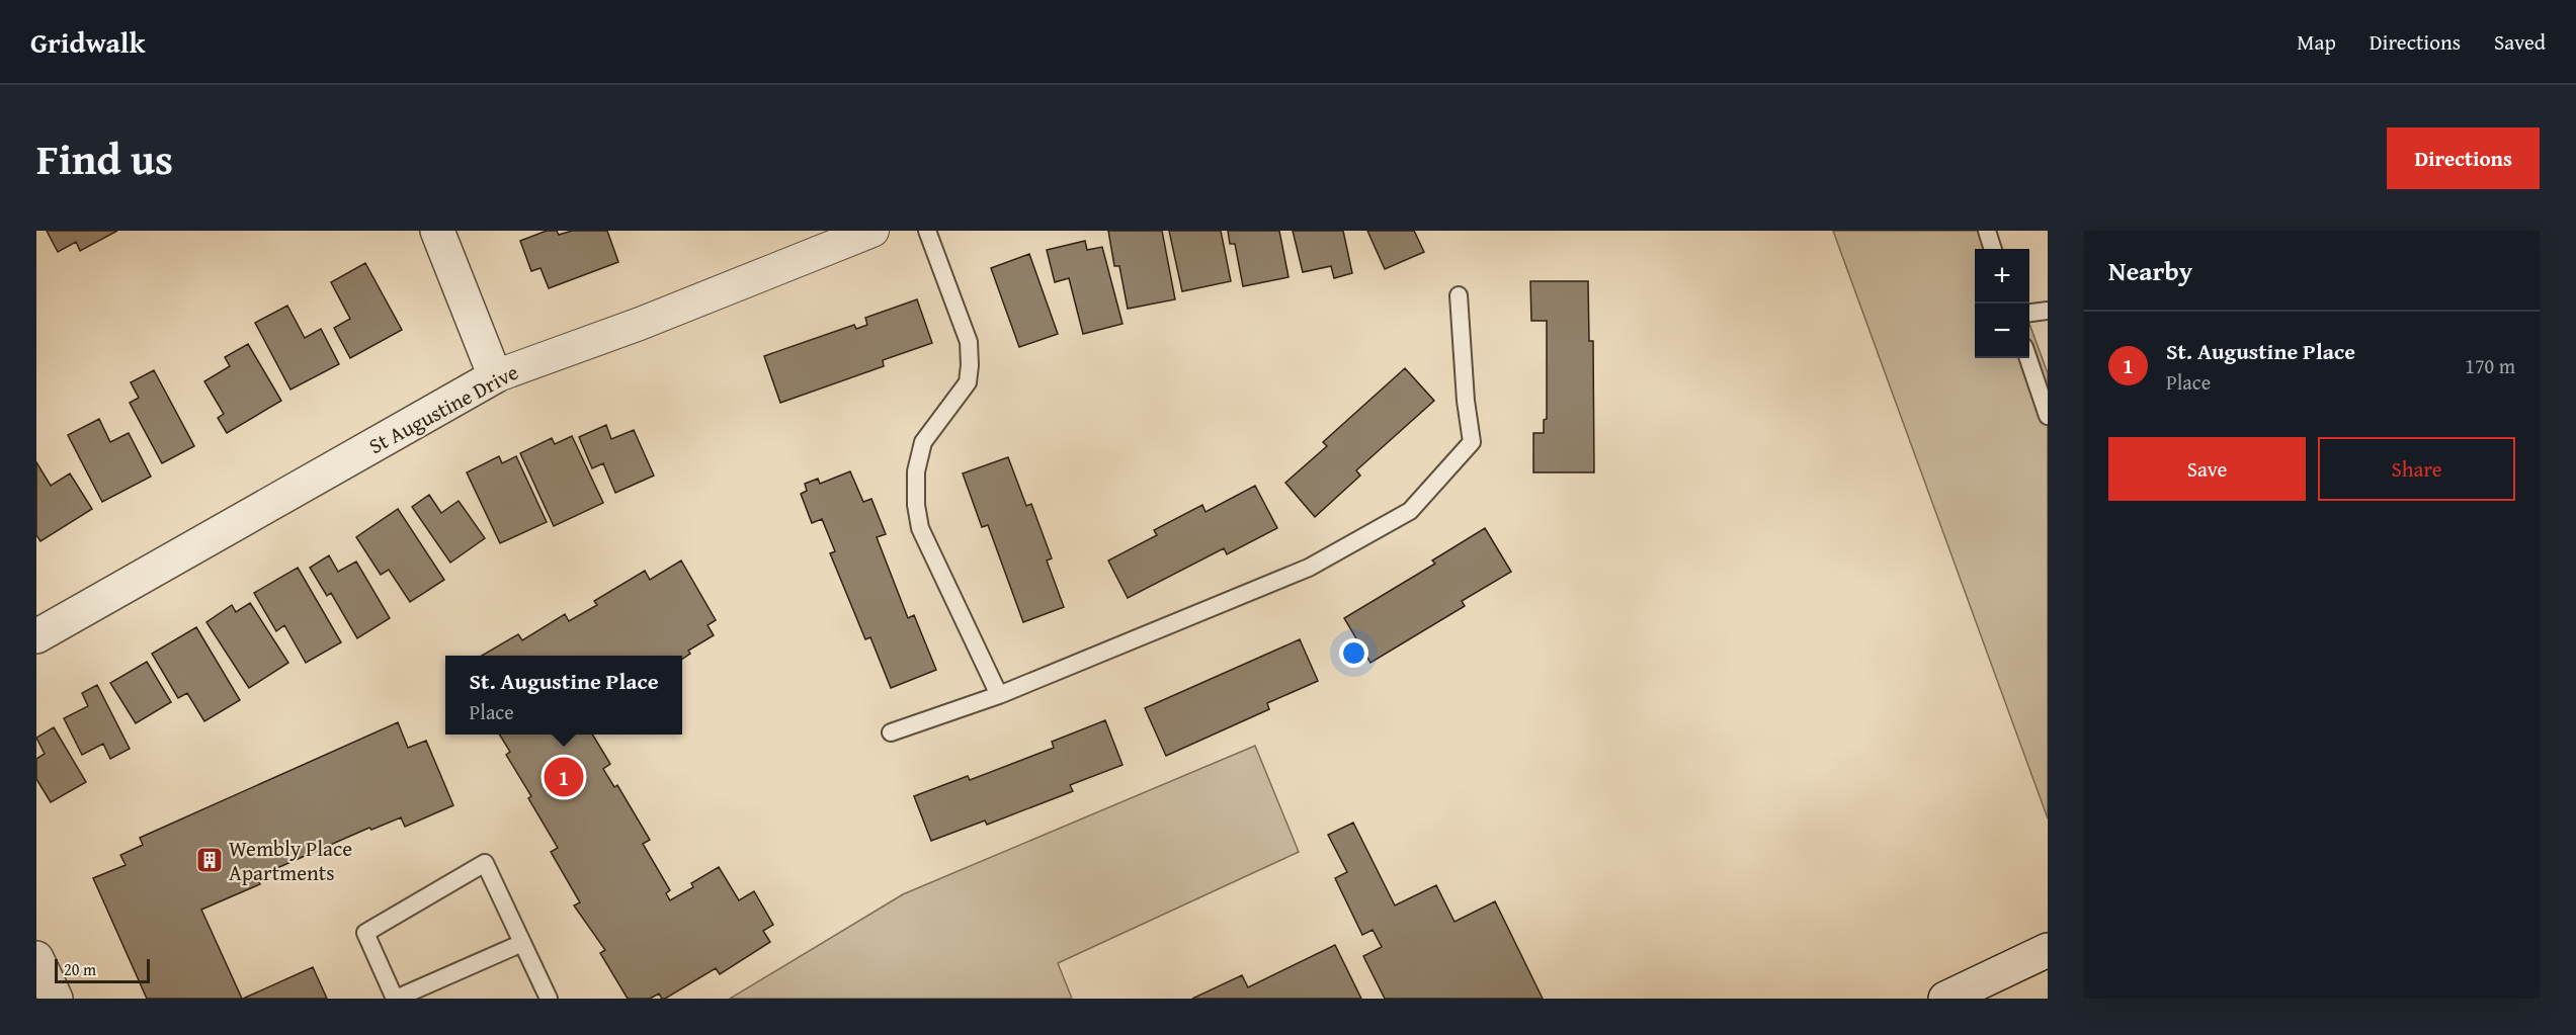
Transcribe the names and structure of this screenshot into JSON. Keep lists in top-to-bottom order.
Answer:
{
  "streets": {
    "street": ["St Augustine Drive"]
  },
  "places": {
    "building": ["Wembly Place Apartments"]
  },
  "scale_bar": "20 m",
  "page": {
    "header": "Gridwalk",
    "nav": ["Map", "Directions", "Saved"],
    "title": "Find us",
    "buttons": [
      "Directions",
      ["Save", "Share"]
    ],
    "heading": "Nearby",
    "map_buttons": ["+", "−"],
    "list": [
      {
        "mark": "1",
        "name": "St. Augustine Place",
        "note": "Place",
        "value": "170 m"
      }
    ],
    "popup": ["St. Augustine Place", "Place"],
    "pins": "1",
    "scale": "20 m"
  }
}
